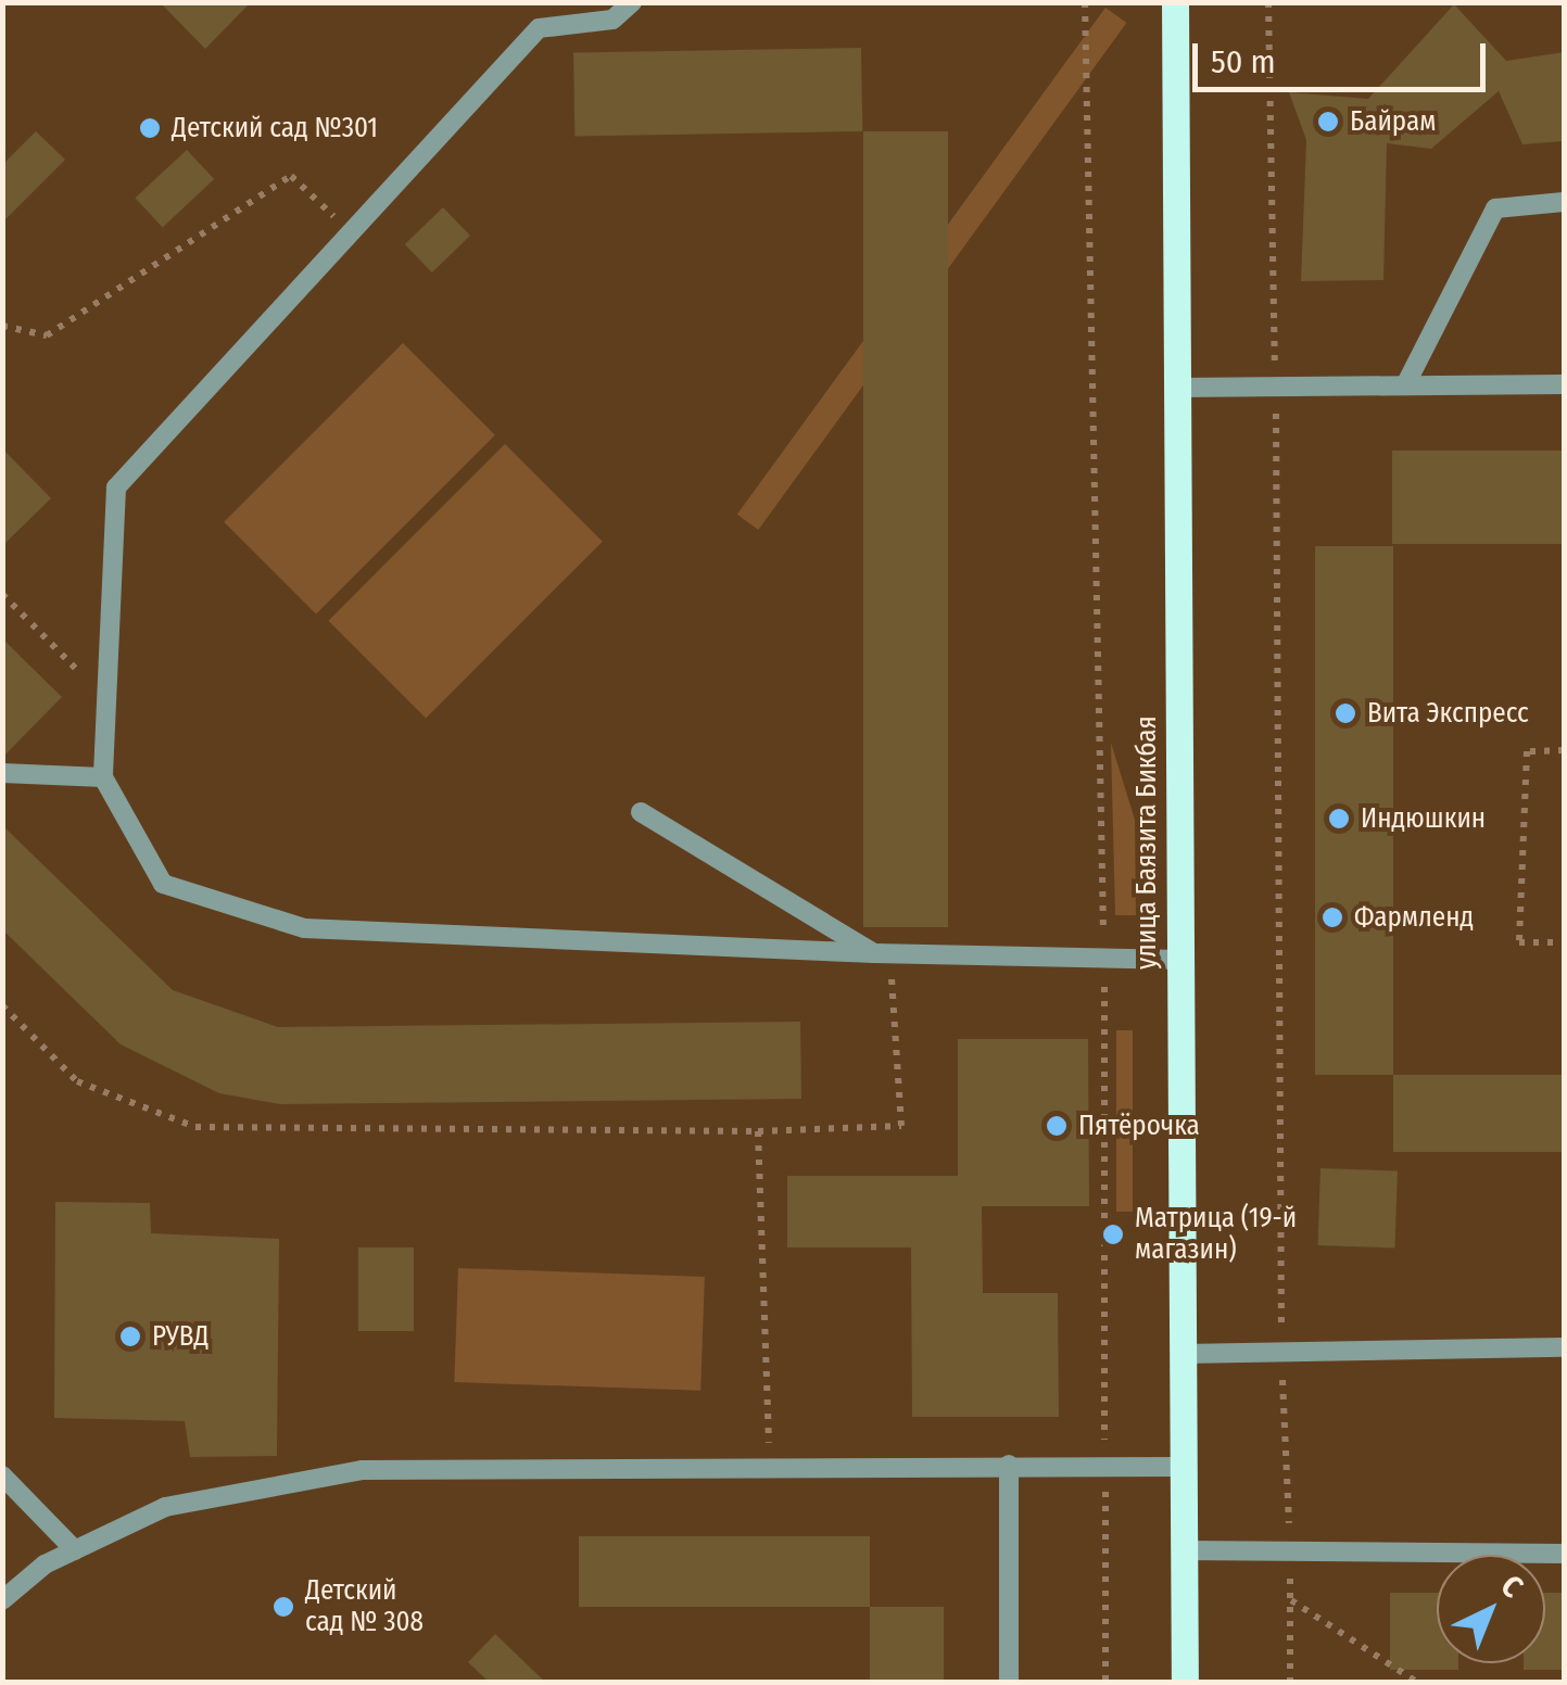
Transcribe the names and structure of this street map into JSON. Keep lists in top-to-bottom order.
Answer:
{
  "streets": {
    "main road": ["улица Баязита Бикбая"]
  },
  "places": [
    "Байрам",
    "Детский сад №301",
    "Вита Экспресс",
    "Индюшкин",
    "Фармленд",
    "Пятёрочка",
    "Матрица (19-й магазин)",
    "РУВД",
    "Детский сад № 308"
  ],
  "scale_bar": "50 m",
  "north": "top right"
}
